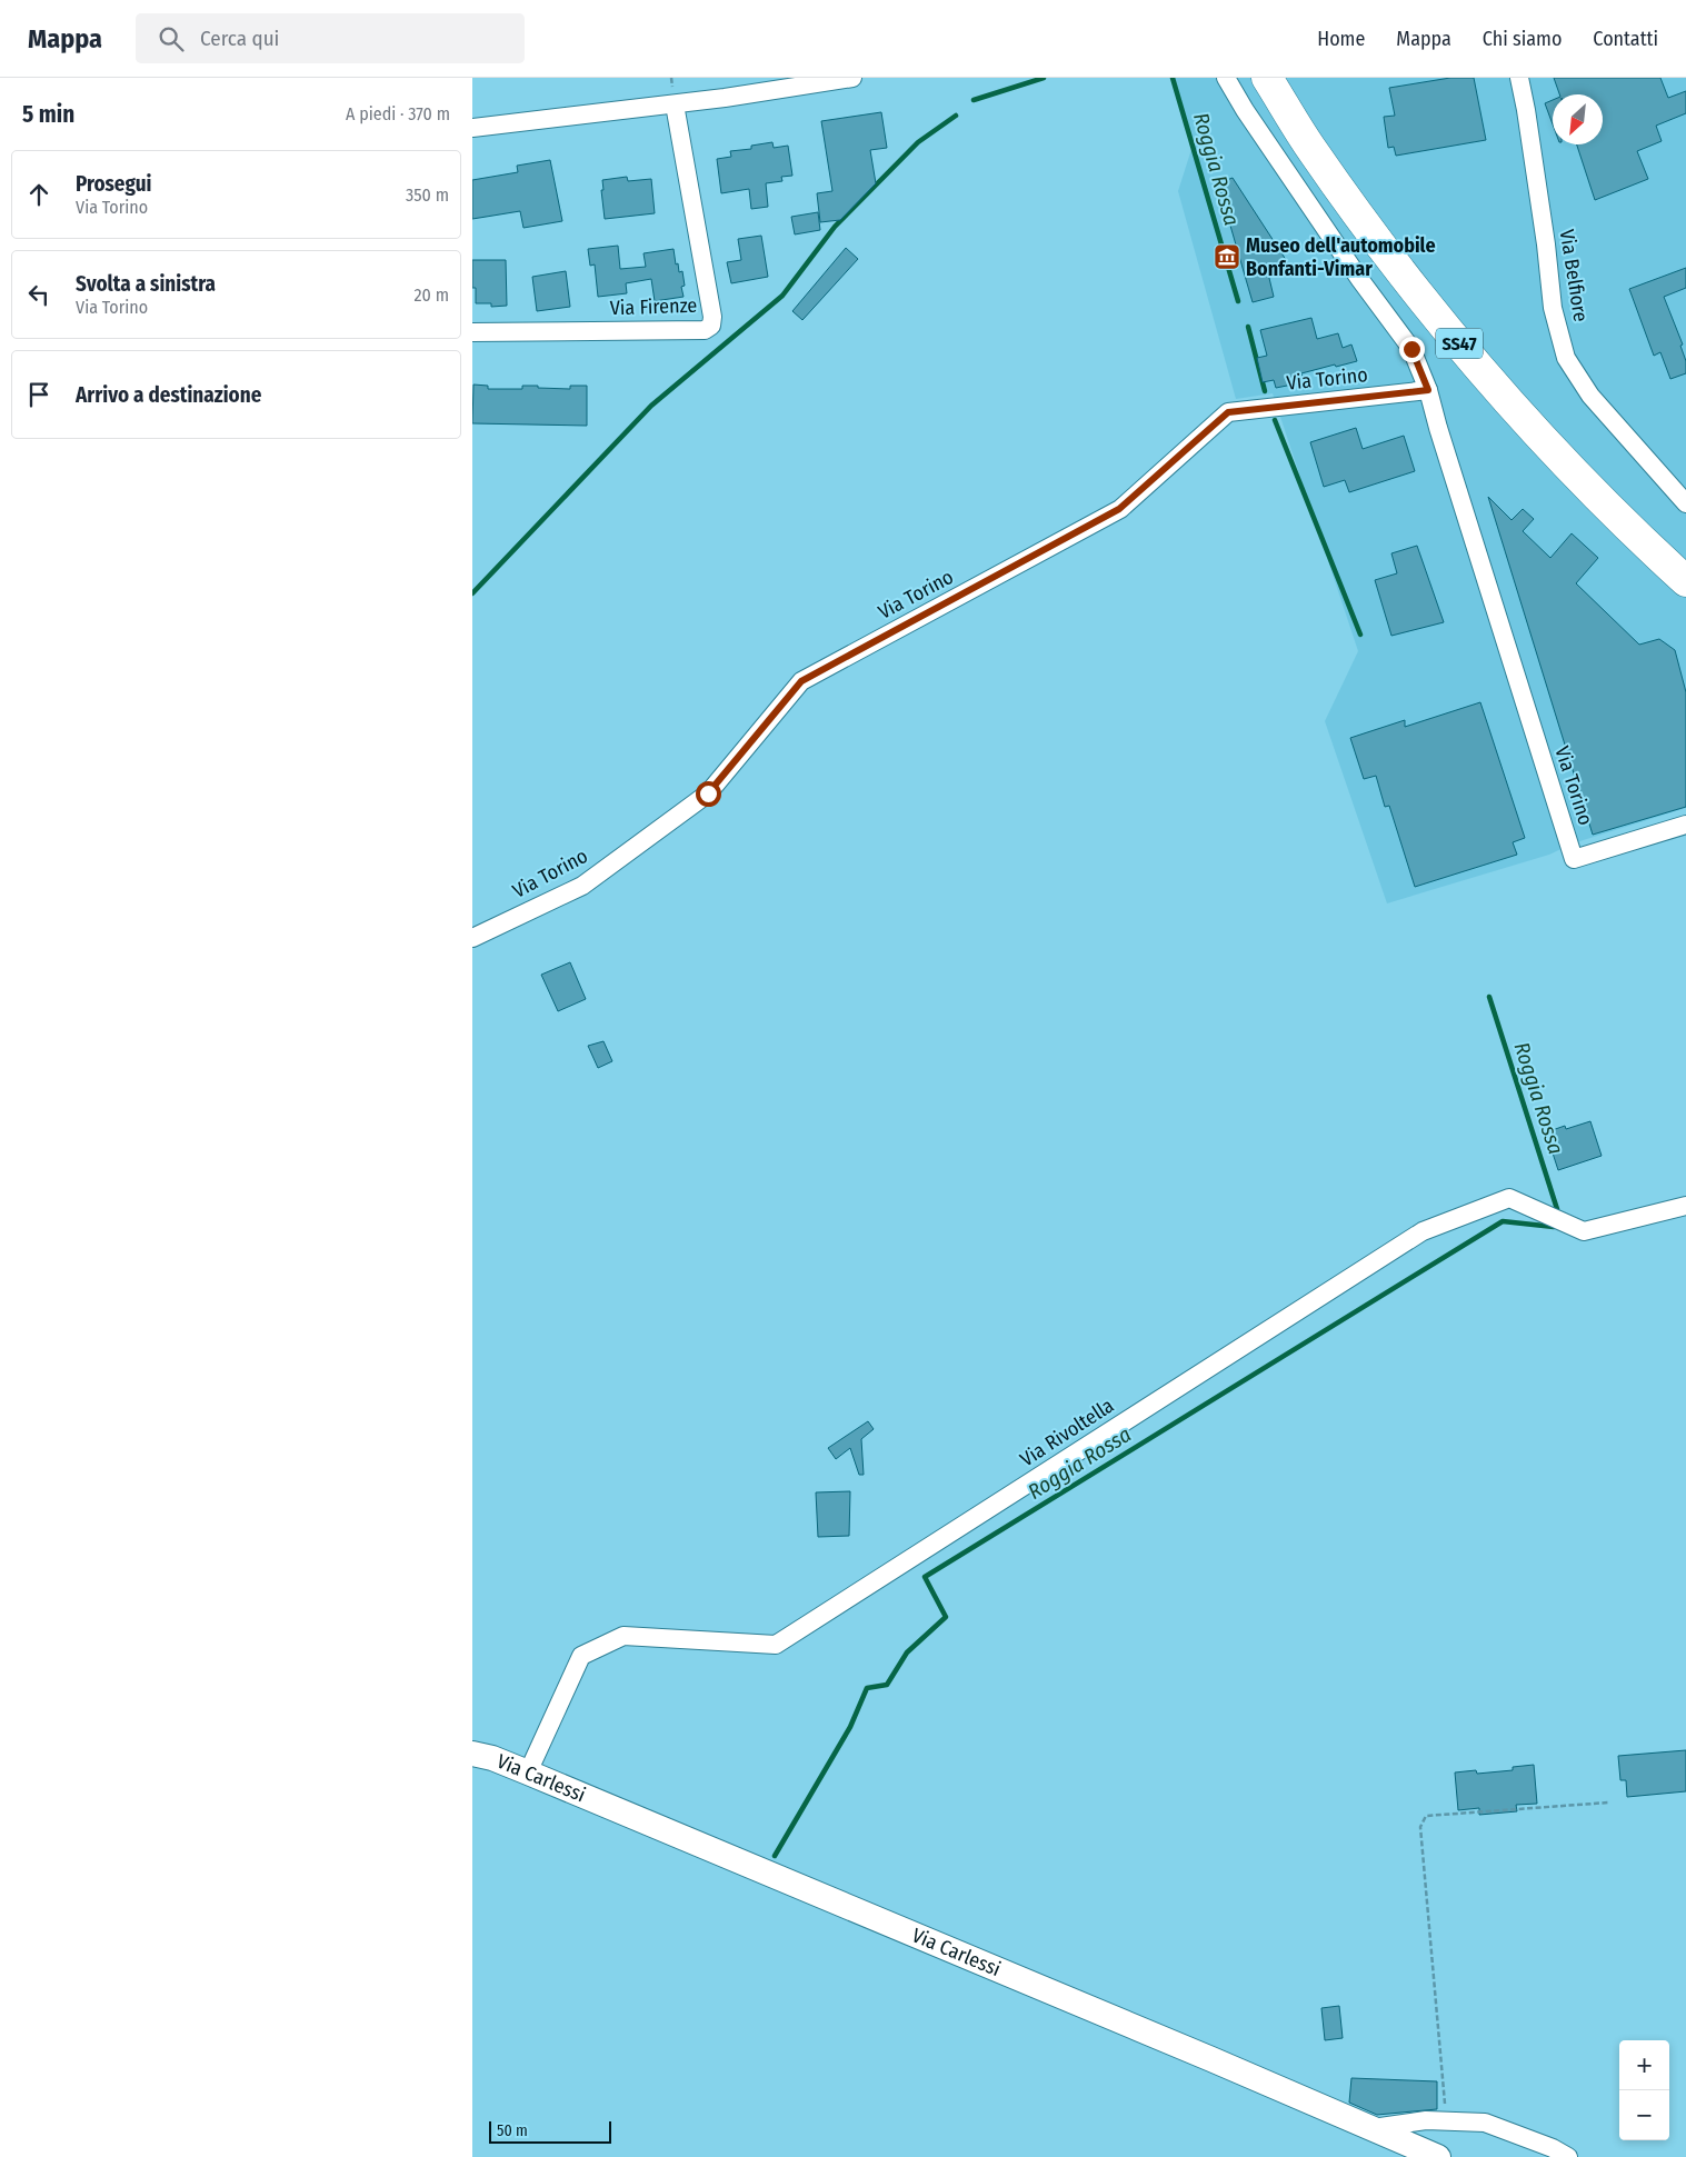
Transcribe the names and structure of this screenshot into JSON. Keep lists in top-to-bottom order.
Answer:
{
  "streets": {
    "highway": ["SS47"],
    "main road": ["Via Carlessi"],
    "street": [
      "Via Belfiore",
      "Via Firenze",
      "Via Torino",
      "Via Rivoltella"
    ]
  },
  "crossings": [
    ["Via Rivoltella", "Via Carlessi"]
  ],
  "water": ["Roggia Rossa"],
  "places": {
    "museum": ["Museo dell'automobile Bonfanti-Vimar"]
  },
  "scale_bar": "50 m",
  "north": "bottom left",
  "page": {
    "header": "Mappa",
    "search": "Cerca qui",
    "nav": [
      "Home",
      "Mappa",
      "Chi siamo",
      "Contatti"
    ],
    "heading": ["5 min", "A piedi · 370 m"],
    "list": [
      ["Prosegui", "Via Torino", "350 m"],
      ["Svolta a sinistra", "Via Torino", "20 m"],
      "Arrivo a destinazione"
    ],
    "map_buttons": ["+", "−"],
    "scale": "50 m"
  }
}
